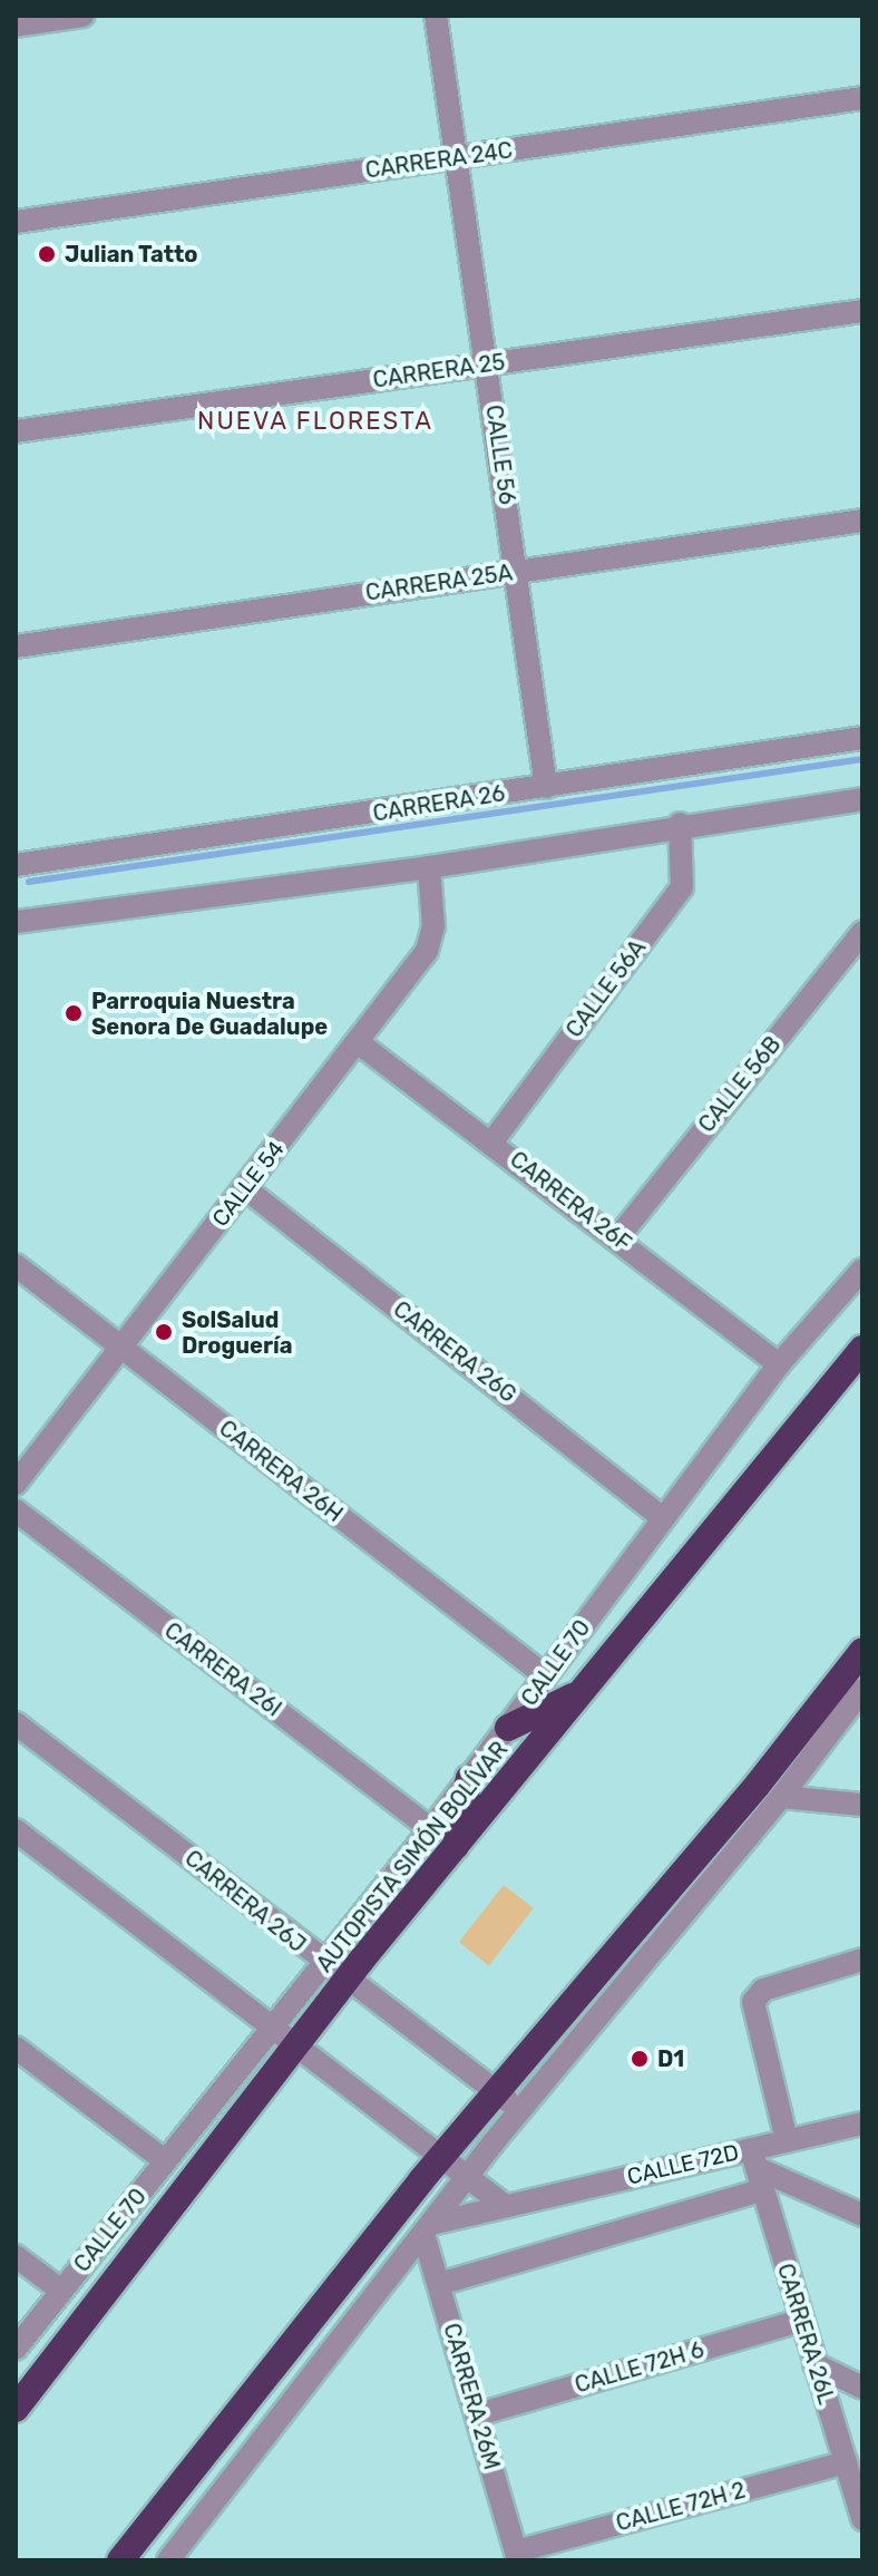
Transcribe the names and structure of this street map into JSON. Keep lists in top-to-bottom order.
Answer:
{
  "streets": {
    "highway": ["AUTOPISTA SIMÓN BOLÍVAR"],
    "street": [
      "CARRERA 24C",
      "CARRERA 25",
      "CALLE 56",
      "CARRERA 25A",
      "CARRERA 26",
      "CALLE 56A",
      "CALLE 56B",
      "CALLE 54",
      "CARRERA 26F",
      "CARRERA 26G",
      "CARRERA 26H",
      "CALLE 70",
      "CARRERA 26I",
      "CARRERA 26J",
      "CALLE 72D",
      "CARRERA 26L",
      "CALLE 72H 6",
      "CARRERA 26M",
      "CALLE 72H 2"
    ]
  },
  "crossings": [
    ["CARRERA 24C", "CALLE 56"],
    ["CARRERA 25", "CALLE 56"],
    ["CALLE 56", "CARRERA 25A"],
    ["CALLE 56", "CARRERA 26"],
    ["CALLE 56A", "CARRERA 26F"],
    ["CALLE 56B", "CARRERA 26F"],
    ["CALLE 54", "CARRERA 26F"],
    ["CALLE 54", "CARRERA 26G"],
    ["CALLE 54", "CARRERA 26H"],
    ["CARRERA 26F", "CALLE 70"],
    ["CARRERA 26G", "CALLE 70"],
    ["CARRERA 26H", "CALLE 70"],
    ["CALLE 70", "CARRERA 26I"],
    ["CALLE 70", "CARRERA 26J"],
    ["AUTOPISTA SIMÓN BOLÍVAR", "CARRERA 26J"],
    ["CALLE 72D", "CARRERA 26L"],
    ["CALLE 72D", "CARRERA 26M"],
    ["CARRERA 26L", "CALLE 72H 6"],
    ["CARRERA 26L", "CALLE 72H 2"],
    ["CALLE 72H 6", "CARRERA 26M"],
    ["CARRERA 26M", "CALLE 72H 2"]
  ],
  "districts": ["NUEVA FLORESTA"],
  "places": [
    "Julian Tatto",
    "Parroquia Nuestra Senora De Guadalupe",
    "SolSalud Droguería",
    "D1"
  ]
}
